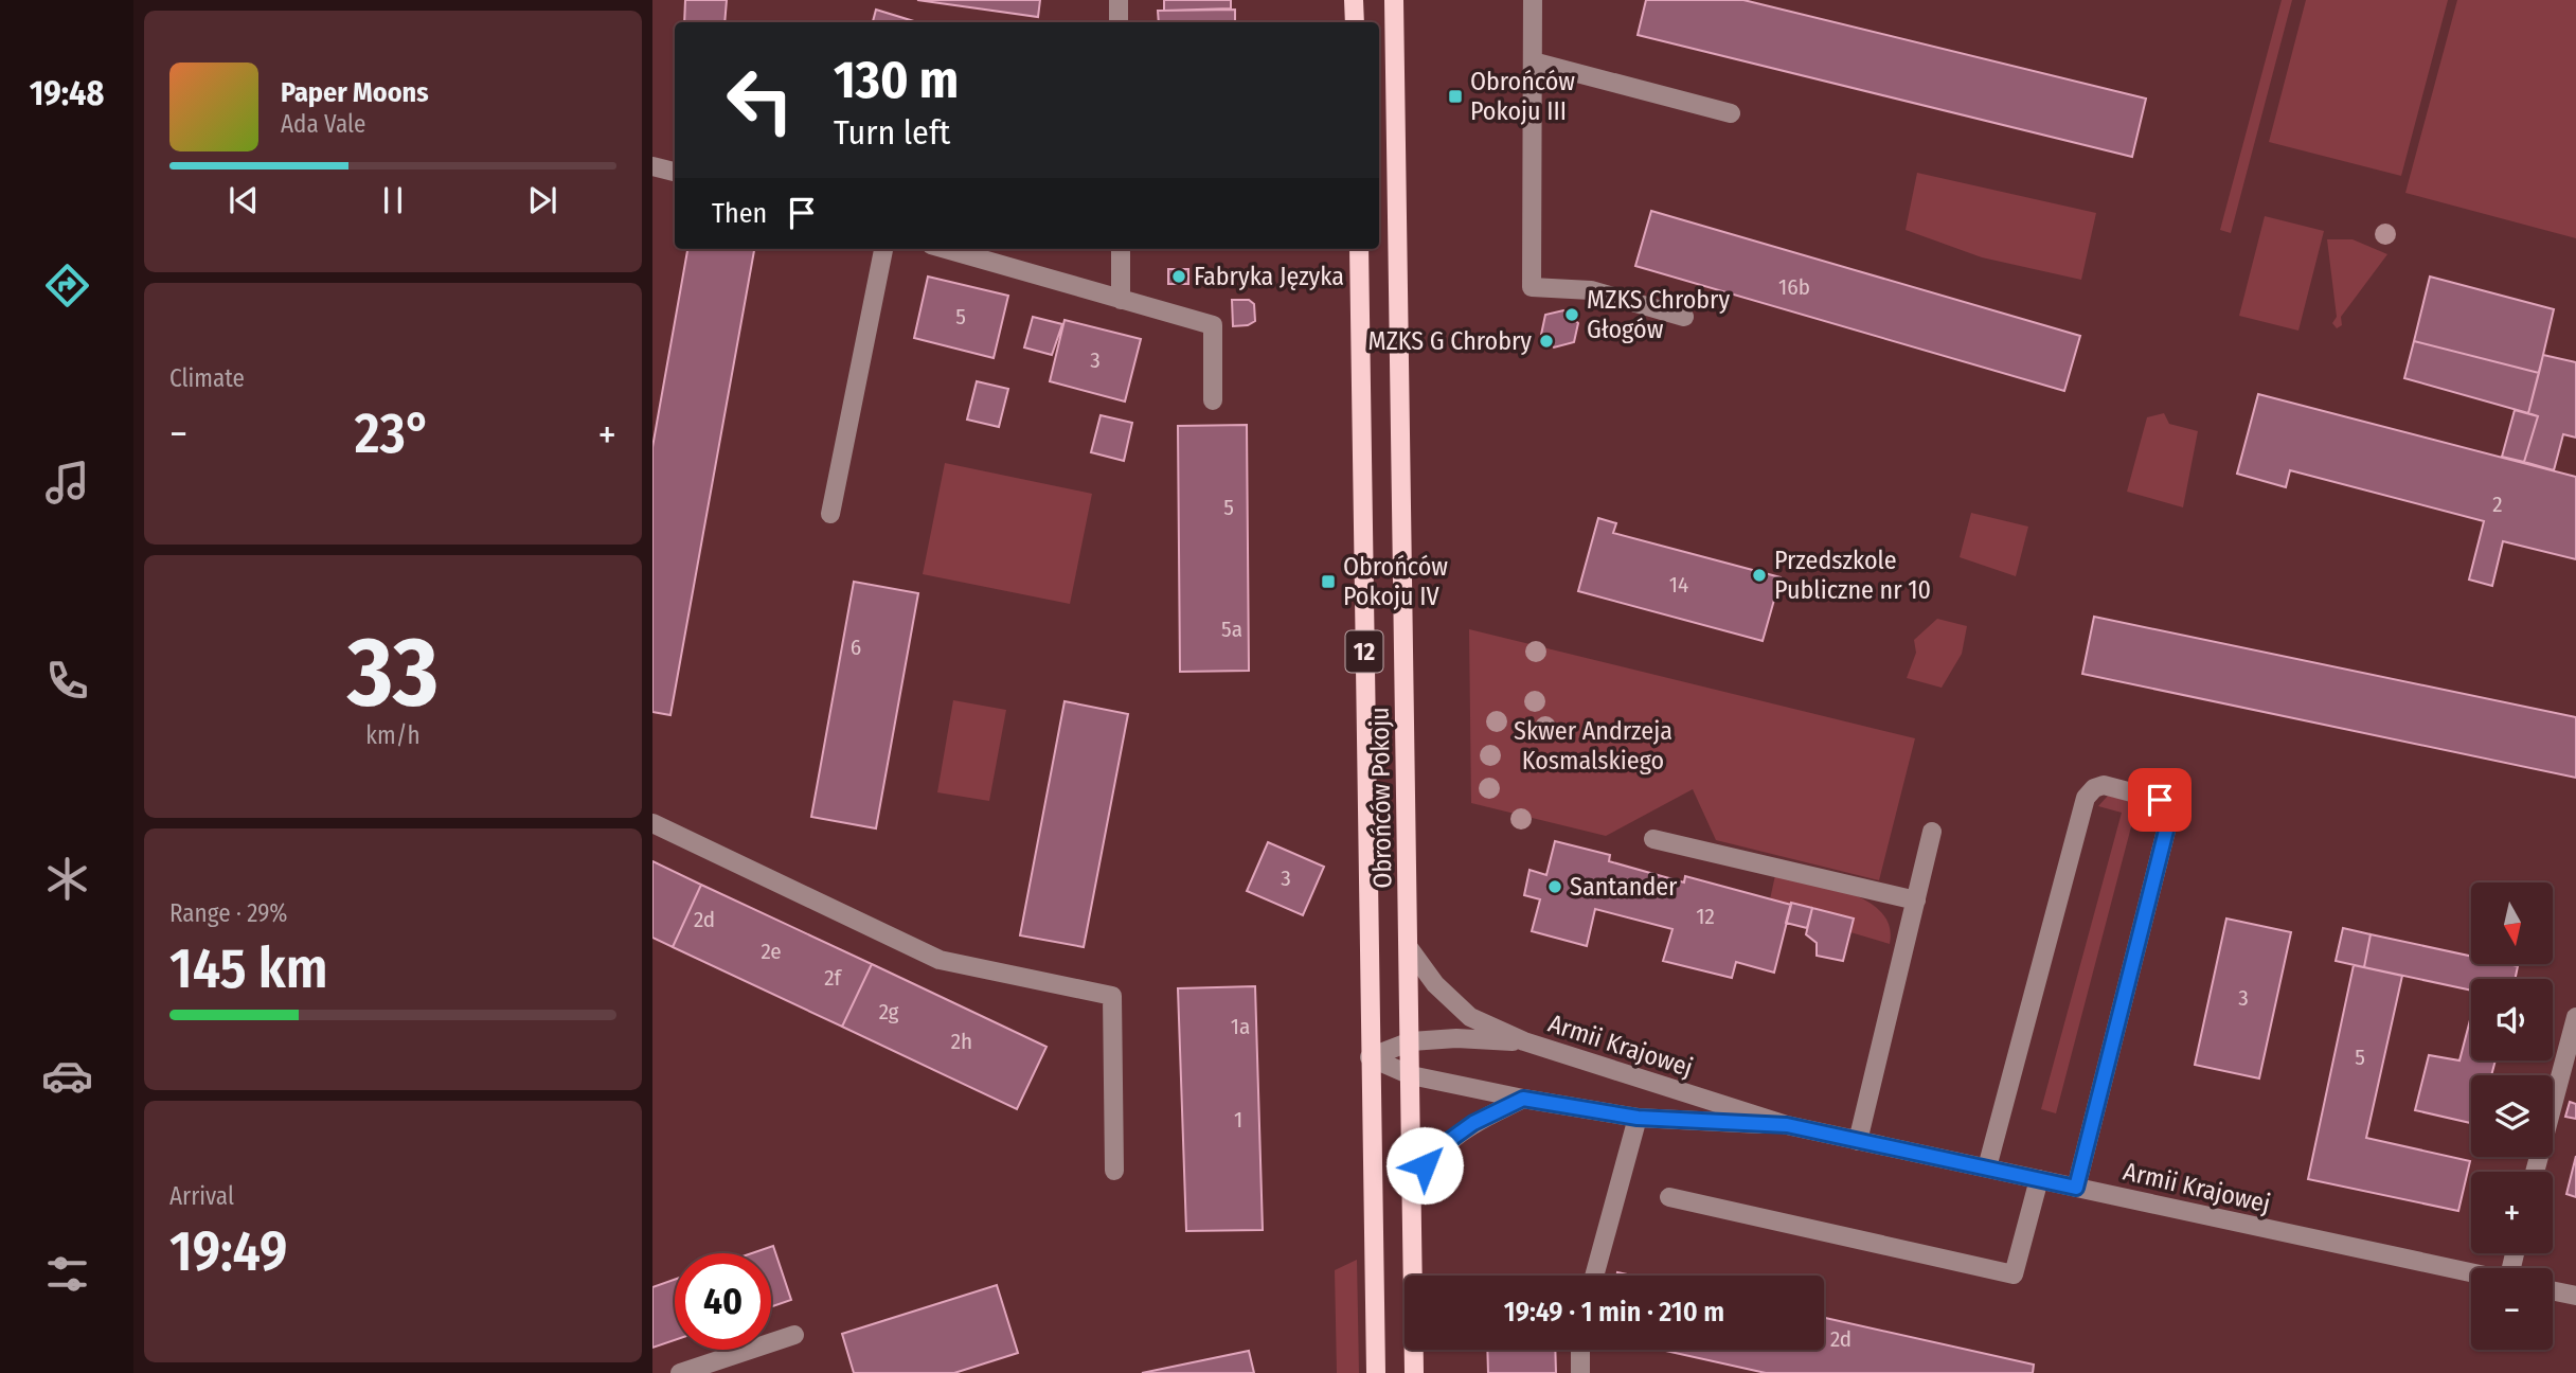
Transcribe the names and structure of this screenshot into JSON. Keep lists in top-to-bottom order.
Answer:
{
  "streets": {
    "main road": ["12", "Obrońców Pokoju"],
    "street": ["Armii Krajowej"]
  },
  "crossings": [
    ["Obrońców Pokoju", "Armii Krajowej"]
  ],
  "parks": ["Skwer Andrzeja Kosmalskiego"],
  "places": {
    "transit": ["Obrońców Pokoju III", "Obrońców Pokoju IV"],
    "other": [
      "Fabryka Języka",
      "MZKS Chrobry Głogów",
      "MZKS G Chrobry",
      "Przedszkole Publiczne nr 10",
      "Santander"
    ]
  },
  "house_numbers": [
    "16b",
    "5",
    "3",
    "2",
    "5",
    "14",
    "5a",
    "6",
    "3",
    "12",
    "2d",
    "2e",
    "2f",
    "3",
    "2g",
    "1a",
    "2h",
    "5",
    "1",
    "2d"
  ],
  "north": "bottom",
  "page": {
    "tabs": "19:48",
    "turn": ["130 m", "Turn left"],
    "song": ["Paper Moons", "Ada Vale"],
    "then": "Then",
    "tile": [
      "Climate",
      ["33", "km/h"],
      ["Range · 29%", "145 km"],
      ["Arrival", "19:49"]
    ],
    "heat": ["−", "23°", "+"],
    "map_buttons": ["+", "−"],
    "limit": "40",
    "trip": "19:49 · 1 min · 210 m"
  }
}
